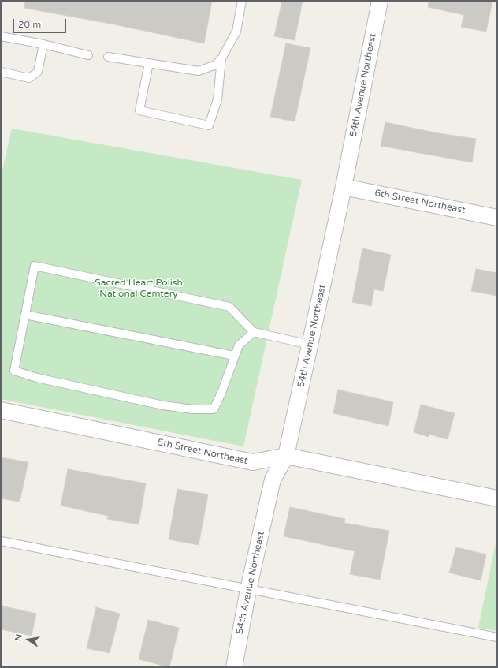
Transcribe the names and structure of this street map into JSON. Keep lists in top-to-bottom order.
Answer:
{
  "streets": {
    "street": ["54th Avenue Northeast", "6th Street Northeast", "5th Street Northeast"]
  },
  "crossings": [
    ["54th Avenue Northeast", "6th Street Northeast"],
    ["54th Avenue Northeast", "5th Street Northeast"]
  ],
  "parks": ["Sacred Heart Polish National Cemtery"],
  "scale_bar": "20 m",
  "north": "left"
}
